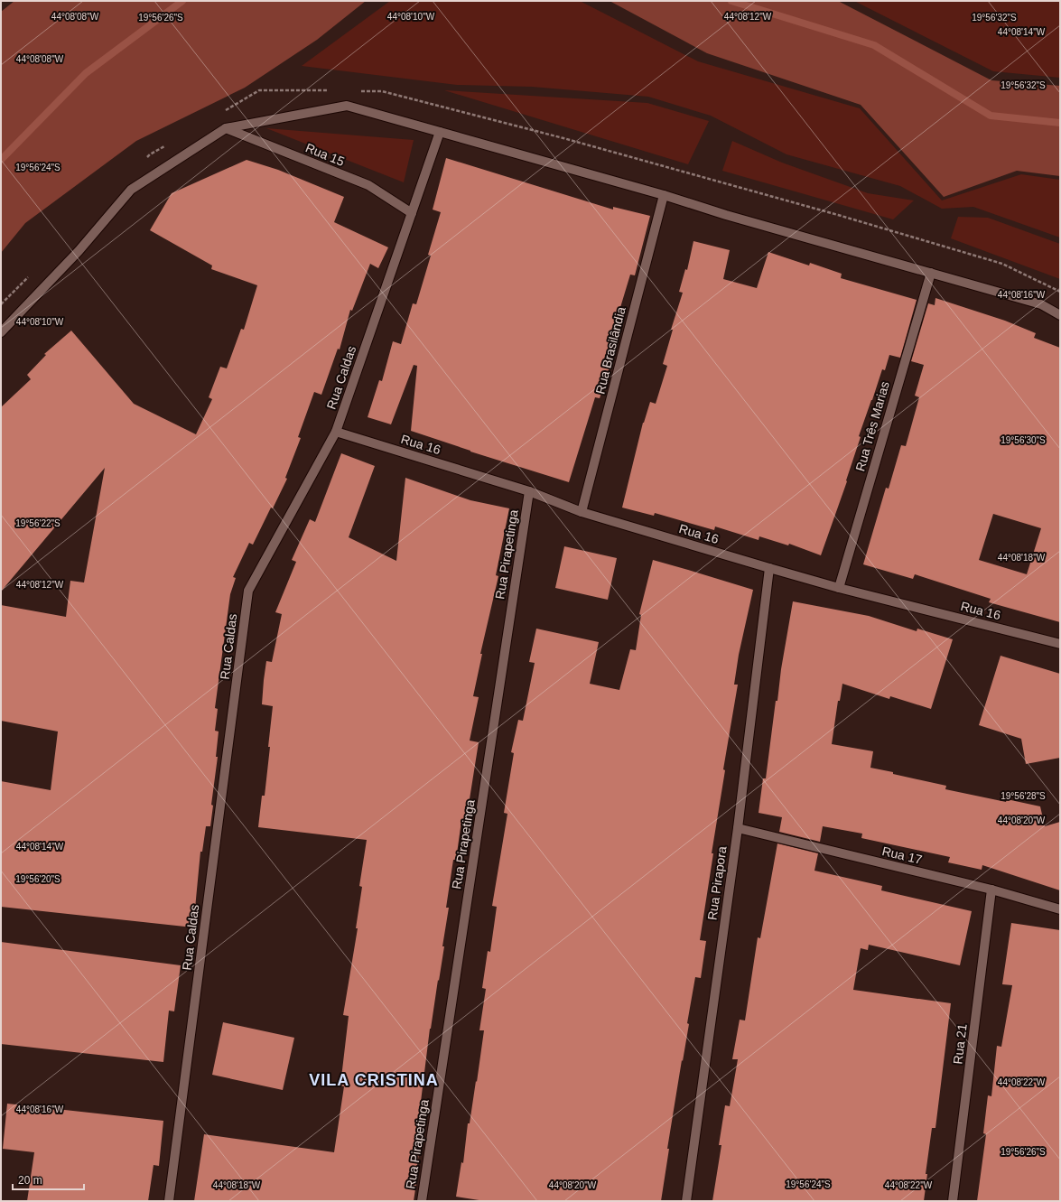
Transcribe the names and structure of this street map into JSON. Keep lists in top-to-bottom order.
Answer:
{
  "streets": {
    "street": [
      "Rua 15",
      "Rua Brasilândia",
      "Rua Caldas",
      "Rua Três Marias",
      "Rua 16",
      "Rua Pirapetinga",
      "Rua 17",
      "Rua Pirapora",
      "Rua 21"
    ]
  },
  "crossings": [
    ["Rua 15", "Rua Caldas"],
    ["Rua Brasilândia", "Rua 16"],
    ["Rua Caldas", "Rua 16"],
    ["Rua Três Marias", "Rua 16"],
    ["Rua 16", "Rua Pirapetinga"],
    ["Rua 16", "Rua Pirapora"],
    ["Rua 17", "Rua Pirapora"],
    ["Rua 17", "Rua 21"]
  ],
  "districts": ["VILA CRISTINA"],
  "scale_bar": "20 m",
  "coordinates": [
    "44°08'12\"W",
    "44°08'08\"W",
    "44°08'10\"W",
    "19°56'32\"S",
    "19°56'26\"S",
    "44°08'14\"W",
    "19°56'24\"S",
    "44°08'16\"W",
    "19°56'30\"S",
    "19°56'22\"S",
    "44°08'18\"W",
    "19°56'28\"S",
    "44°08'20\"W",
    "19°56'20\"S",
    "44°08'22\"W"
  ]
}
